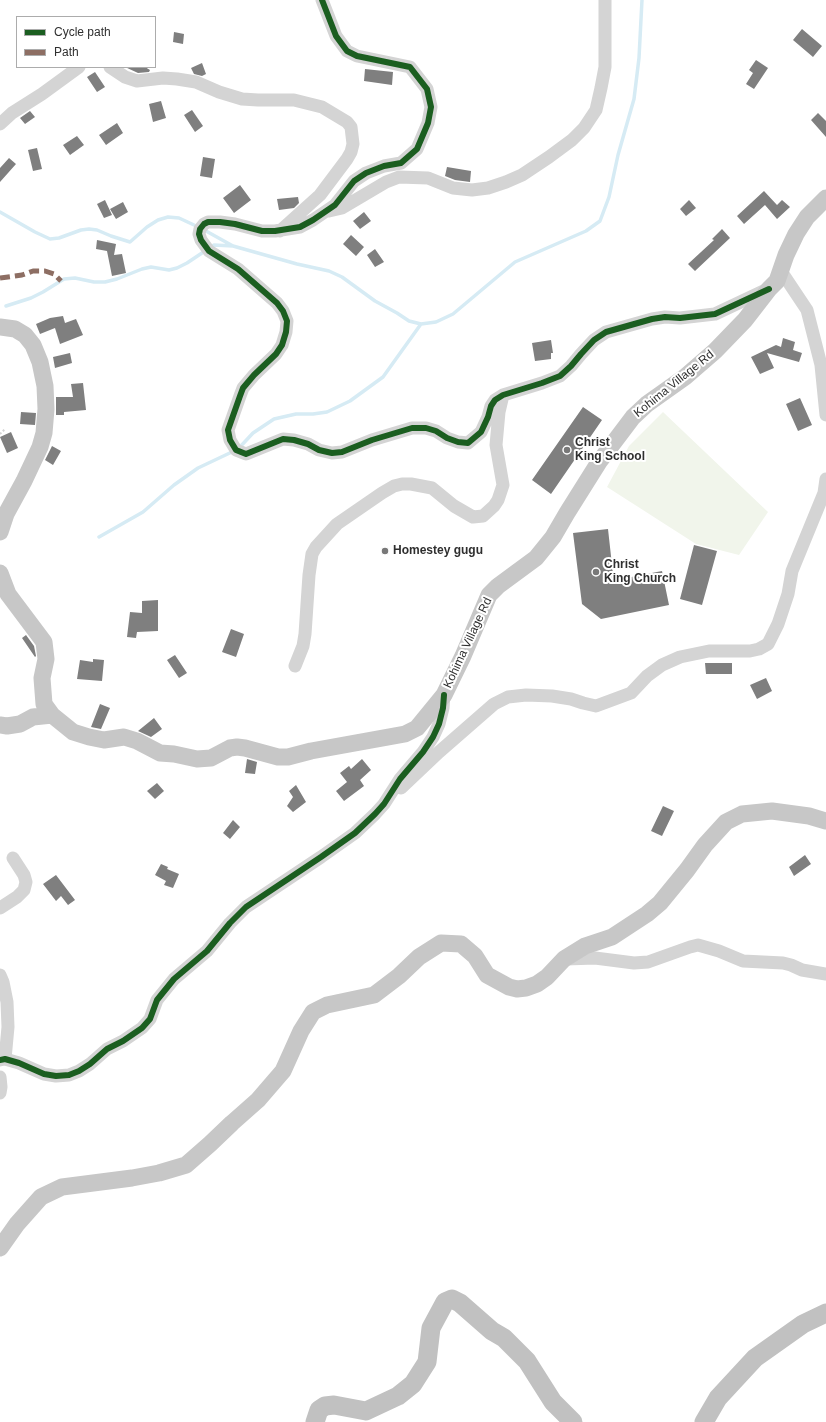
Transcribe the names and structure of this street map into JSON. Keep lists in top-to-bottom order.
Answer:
{
  "streets": {
    "main road": ["Kohima Village Rd"]
  },
  "places": ["Christ King School", "Homestey gugu", "Christ King Church"],
  "legend": ["Cycle path", "Path"]
}
